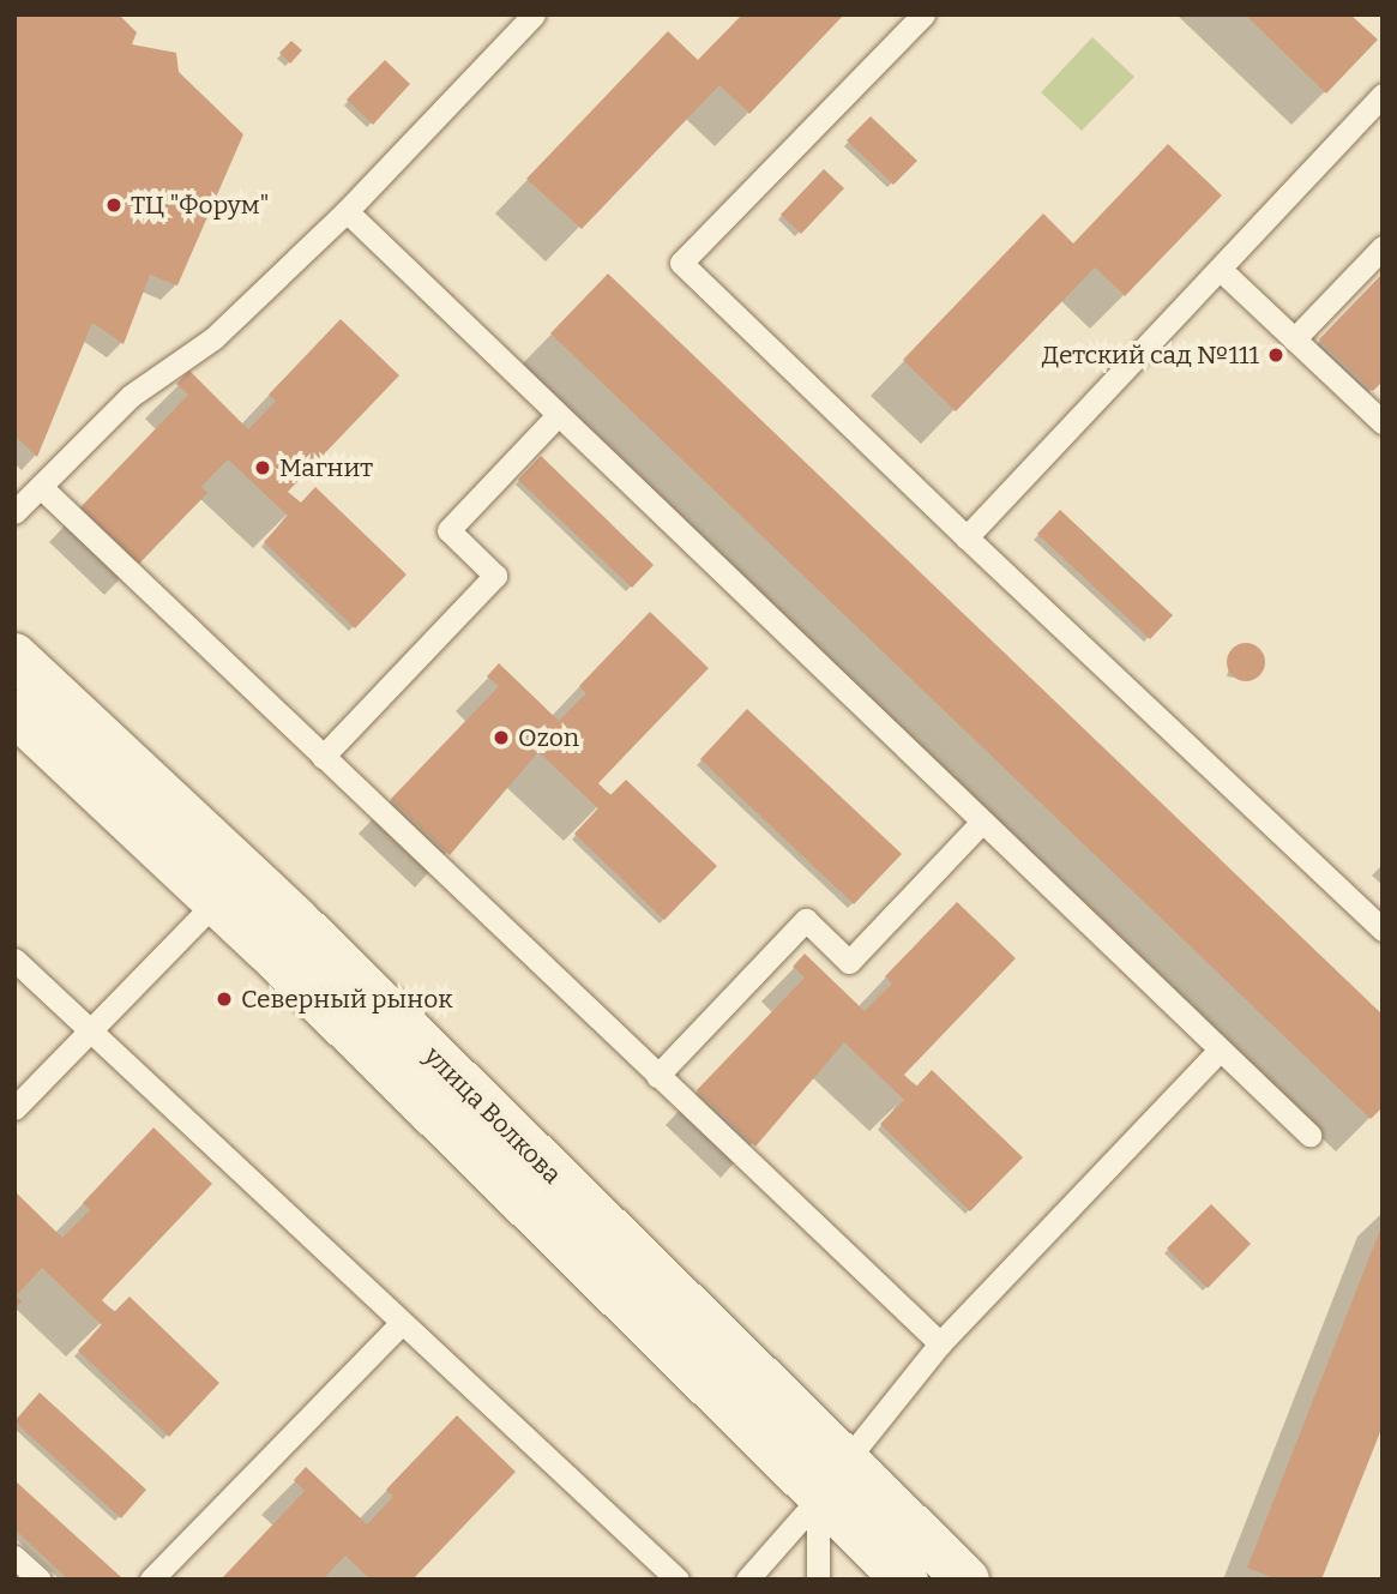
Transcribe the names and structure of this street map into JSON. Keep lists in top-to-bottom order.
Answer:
{
  "streets": {
    "main road": ["улица Волкова"]
  },
  "places": [
    "ТЦ \"Форум\"",
    "Детский сад №111",
    "Магнит",
    "Ozon",
    "Северный рынок"
  ]
}
